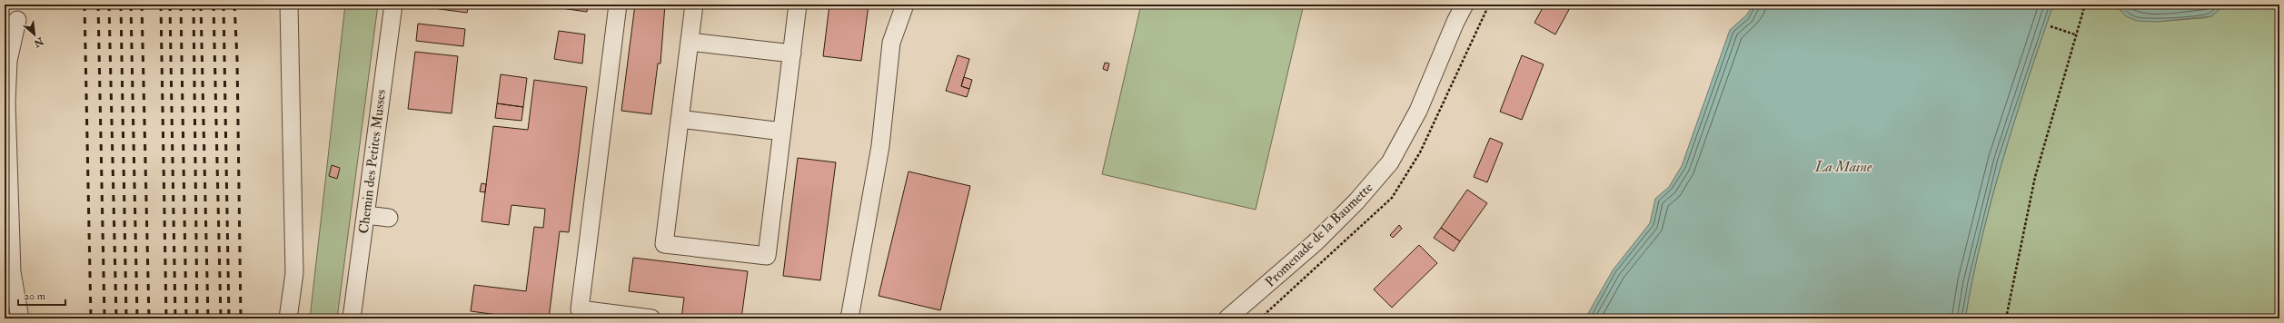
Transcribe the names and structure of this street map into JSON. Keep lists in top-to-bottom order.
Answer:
{
  "streets": {
    "street": ["Chemin des Petites Musses", "Promenade de la Baumette"]
  },
  "water": ["La Maine"],
  "scale_bar": "20 m",
  "north": "bottom right"
}
